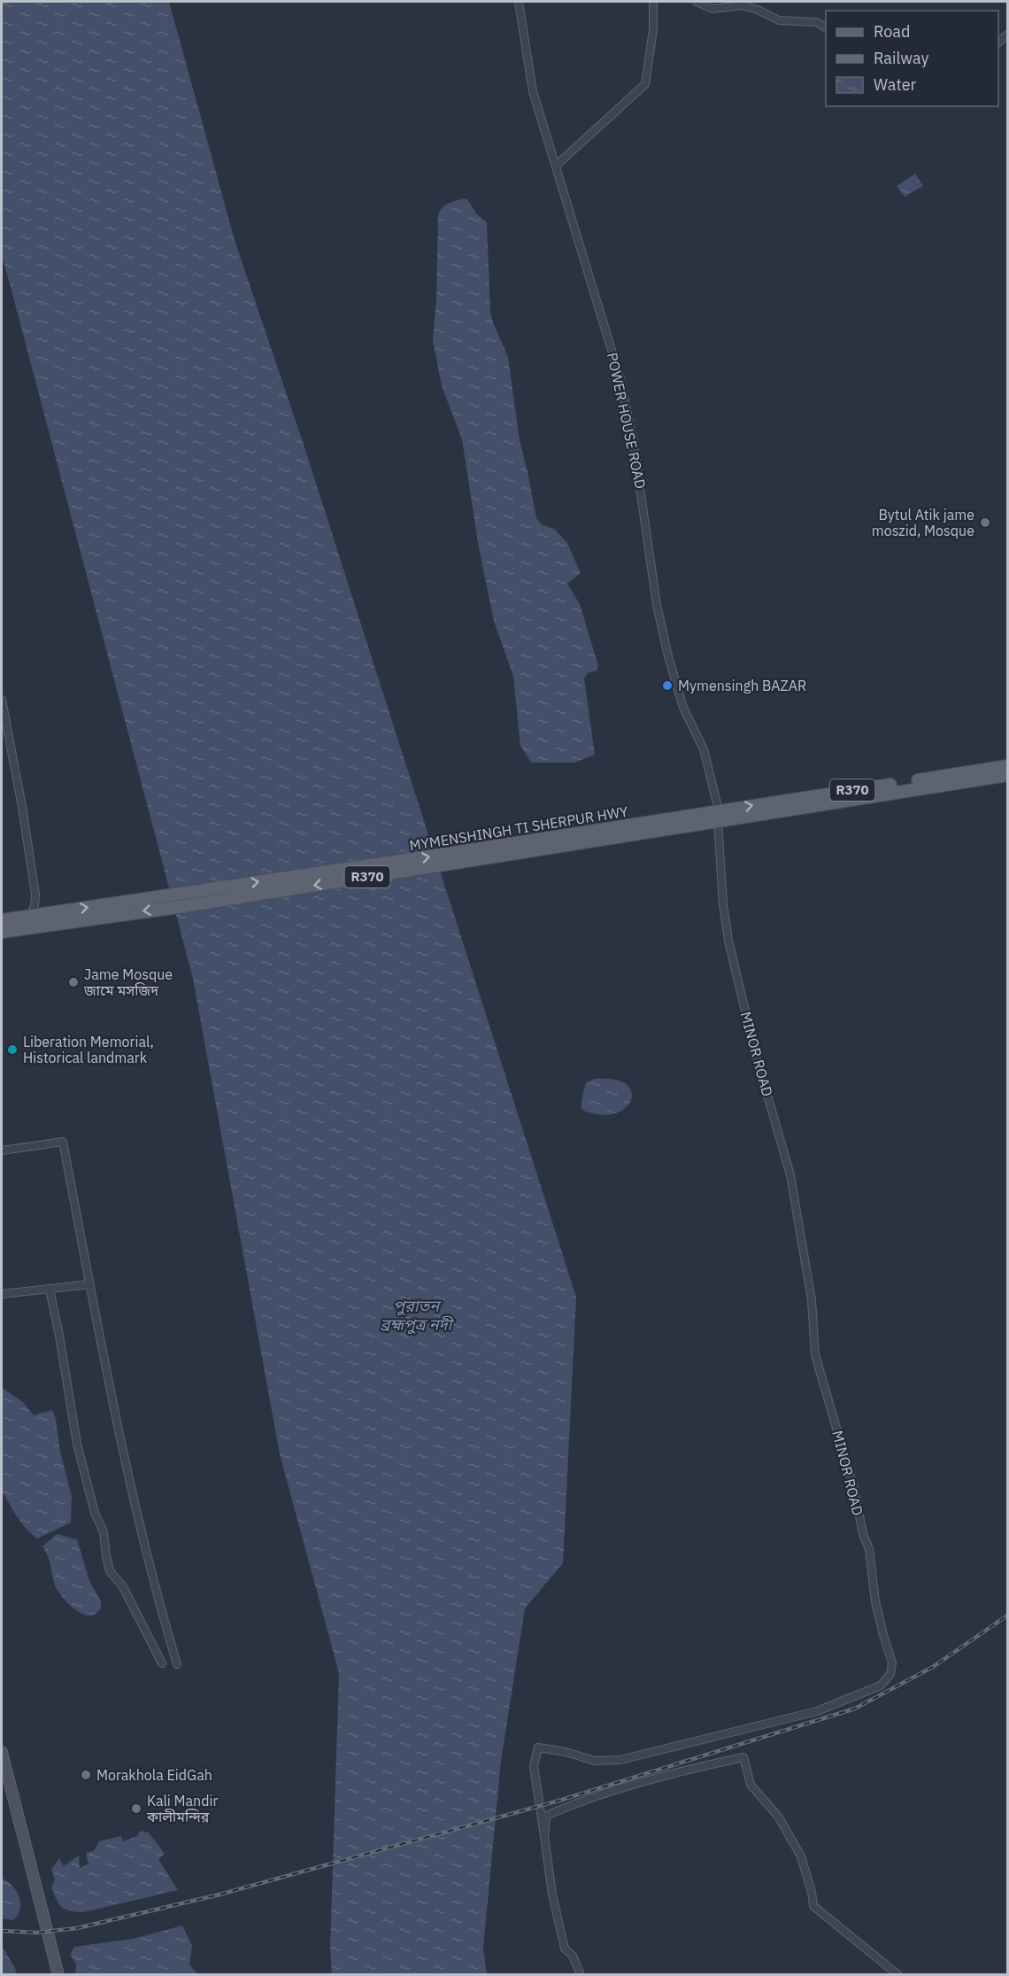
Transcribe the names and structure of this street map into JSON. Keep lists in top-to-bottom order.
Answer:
{
  "streets": {
    "main road": ["R370", "MYMENSHINGH TI SHERPUR HWY"],
    "street": ["POWER HOUSE ROAD", "MINOR ROAD"]
  },
  "crossings": [
    ["POWER HOUSE ROAD", "MYMENSHINGH TI SHERPUR HWY"],
    ["POWER HOUSE ROAD", "MINOR ROAD"],
    ["MYMENSHINGH TI SHERPUR HWY", "MINOR ROAD"]
  ],
  "water": ["পুরাতন ব্রহ্মপুত্র নদী"],
  "places": [
    "Bytul Atik jame moszid, Mosque",
    "Mymensingh BAZAR",
    "Jame Mosque জামে মসজিদ",
    "Liberation Memorial, Historical landmark",
    "Morakhola EidGah",
    "Kali Mandir কালীমন্দির"
  ],
  "legend": ["Road", "Railway", "Water"]
}
